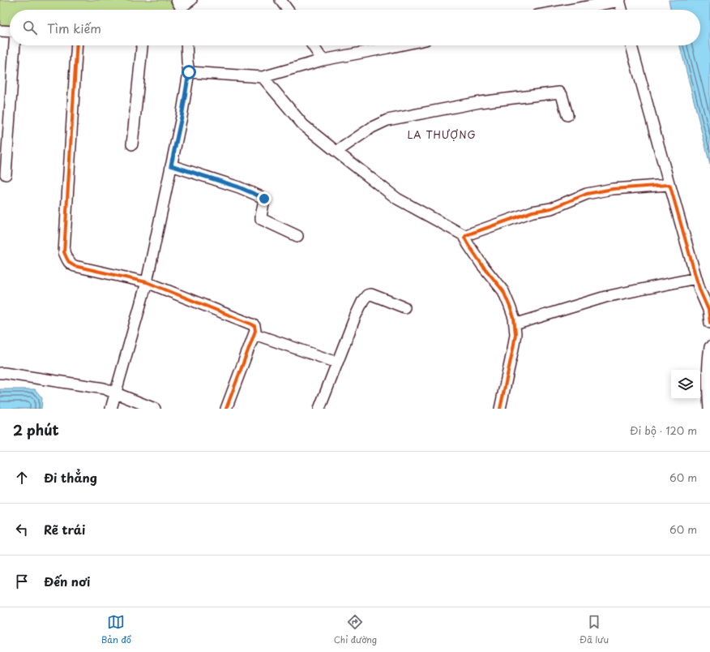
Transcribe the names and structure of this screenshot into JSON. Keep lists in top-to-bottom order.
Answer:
{
  "districts": ["LA THƯỢNG"],
  "page": {
    "search": "Tìm kiếm",
    "heading": ["2 phút", "Đi bộ · 120 m"],
    "list": [
      ["Đi thẳng", "60 m"],
      ["Rẽ trái", "60 m"],
      "Đến nơi"
    ],
    "nav": ["Bản đồ", "Chỉ đường", "Đã lưu"]
  }
}
